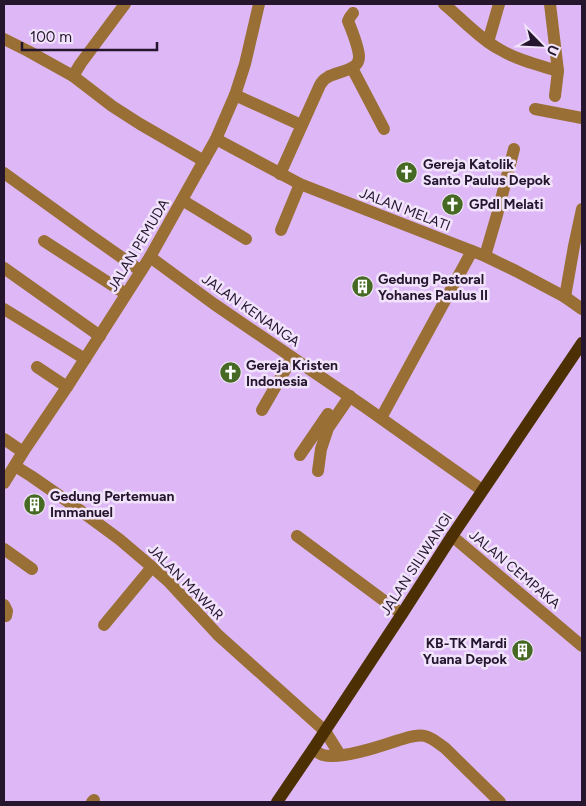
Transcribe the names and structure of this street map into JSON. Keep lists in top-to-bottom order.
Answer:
{
  "streets": {
    "main road": ["JALAN SILIWANGI"],
    "street": [
      "JALAN MELATI",
      "JALAN PEMUDA",
      "JALAN KENANGA",
      "JALAN CEMPAKA",
      "JALAN MAWAR"
    ]
  },
  "crossings": [
    ["JALAN MELATI", "JALAN PEMUDA"],
    ["JALAN PEMUDA", "JALAN KENANGA"],
    ["JALAN PEMUDA", "JALAN MAWAR"],
    ["JALAN KENANGA", "JALAN SILIWANGI"],
    ["JALAN SILIWANGI", "JALAN CEMPAKA"],
    ["JALAN SILIWANGI", "JALAN MAWAR"]
  ],
  "places": {
    "church": ["Gereja Katolik Santo Paulus Depok", "GPdI Melati", "Gereja Kristen Indonesia"],
    "building": ["Gedung Pastoral Yohanes Paulus II", "Gedung Pertemuan Immanuel", "KB-TK Mardi Yuana Depok"]
  },
  "scale_bar": "100 m",
  "north": "bottom right"
}
